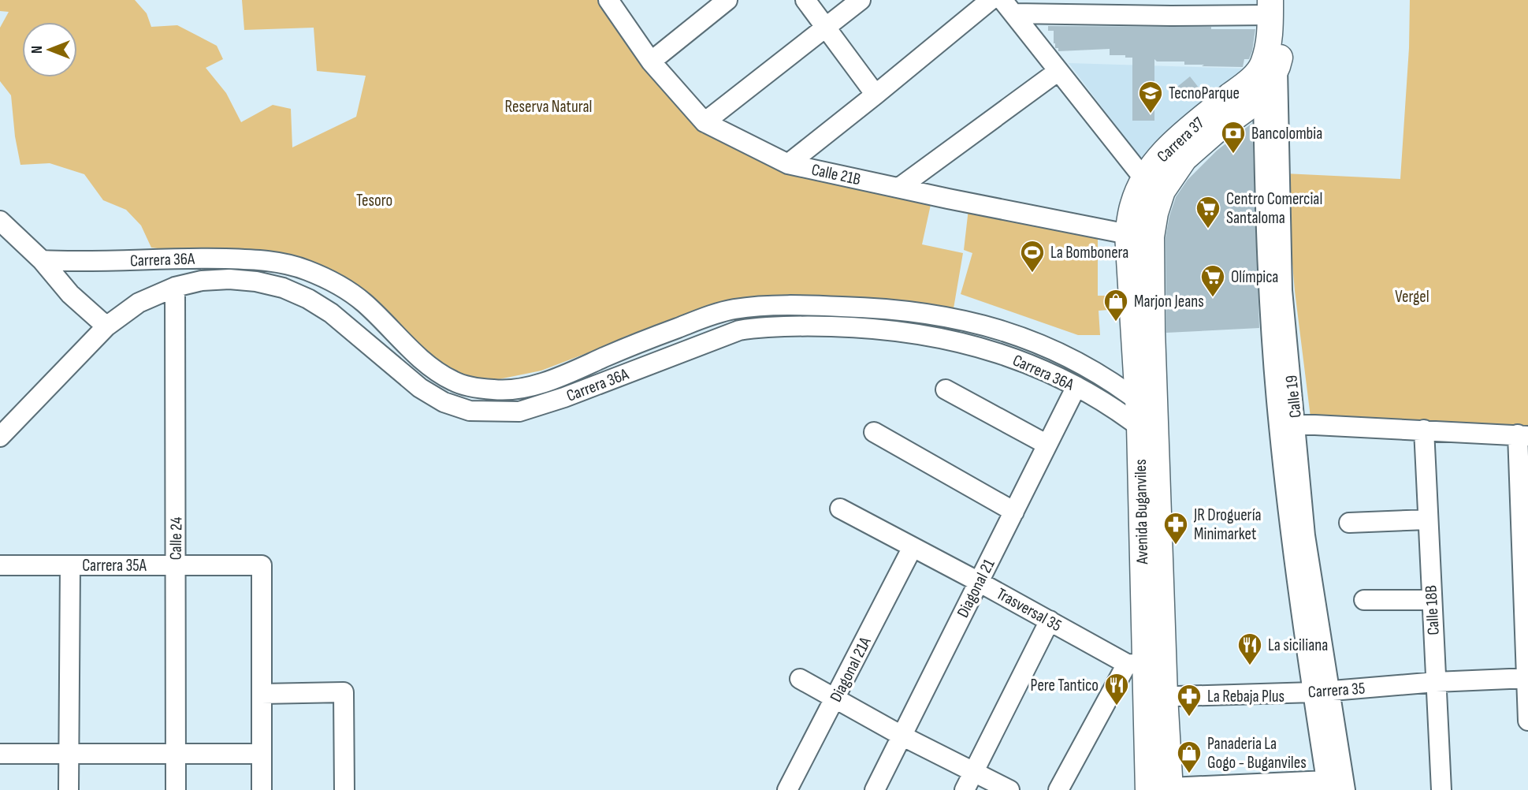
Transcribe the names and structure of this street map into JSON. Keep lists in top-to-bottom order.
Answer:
{
  "streets": {
    "main road": ["Carrera 37", "Calle 19", "Avenida Buganviles"],
    "street": [
      "Calle 21B",
      "Carrera 36A",
      "Calle 24",
      "Carrera 35A",
      "Diagonal 21",
      "Trasversal 35",
      "Calle 18B",
      "Diagonal 21A",
      "Carrera 35"
    ]
  },
  "crossings": [
    ["Carrera 37", "Calle 21B"],
    ["Carrera 37", "Calle 19"],
    ["Carrera 37", "Avenida Buganviles"],
    ["Calle 21B", "Avenida Buganviles"],
    ["Carrera 36A", "Avenida Buganviles"],
    ["Carrera 36A", "Calle 24"],
    ["Carrera 36A", "Diagonal 21"],
    ["Calle 19", "Carrera 35"],
    ["Avenida Buganviles", "Trasversal 35"],
    ["Avenida Buganviles", "Carrera 35"],
    ["Calle 24", "Carrera 35A"],
    ["Diagonal 21", "Trasversal 35"],
    ["Trasversal 35", "Diagonal 21A"],
    ["Calle 18B", "Carrera 35"]
  ],
  "parks": ["Reserva Natural", "Tesoro", "Vergel"],
  "places": {
    "school or university": ["TecnoParque"],
    "bank": ["Bancolombia"],
    "supermarket": ["Centro Comercial Santaloma", "Olímpica"],
    "sports": ["La Bombonera"],
    "shop": ["Marjon Jeans", "Panaderia La Gogo - Buganviles"],
    "pharmacy": ["JR Droguería Minimarket", "La Rebaja Plus"],
    "restaurant": ["La siciliana", "Pere Tantico"]
  },
  "north": "left"
}
